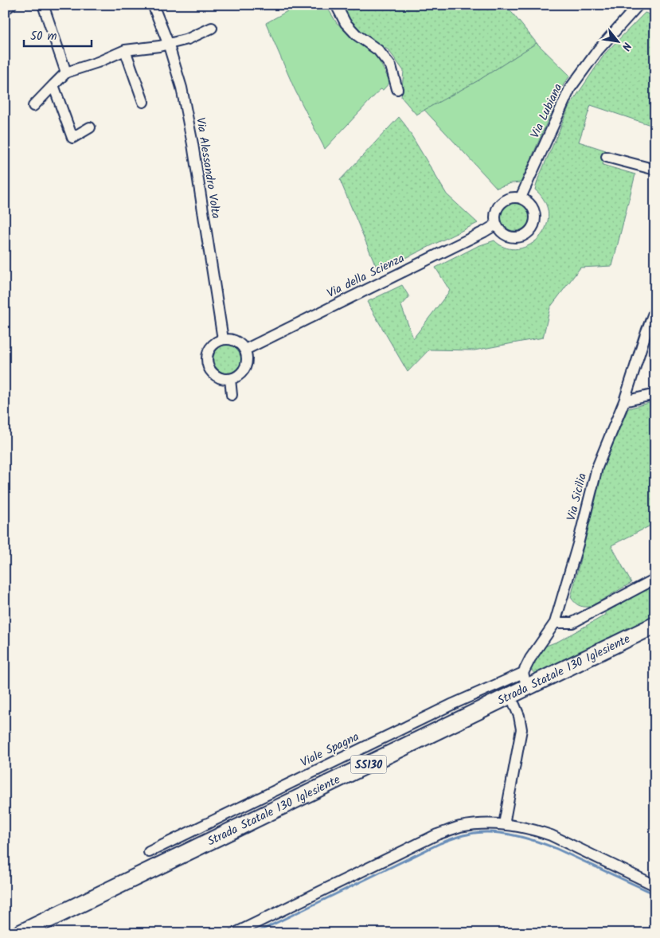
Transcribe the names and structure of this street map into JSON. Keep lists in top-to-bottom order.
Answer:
{
  "streets": {
    "main road": ["Strada Statale 130 Iglesiente", "SS130"],
    "street": [
      "Via Lubiana",
      "Via Alessandro Volta",
      "Via della Scienza",
      "Via Sicilia",
      "Viale Spagna"
    ]
  },
  "crossings": [
    ["Via Lubiana", "Via della Scienza"],
    ["Via Alessandro Volta", "Via della Scienza"],
    ["Via Sicilia", "Strada Statale 130 Iglesiente"],
    ["Via Sicilia", "Viale Spagna"],
    ["Strada Statale 130 Iglesiente", "Viale Spagna"]
  ],
  "scale_bar": "50 m",
  "north": "bottom right"
}
